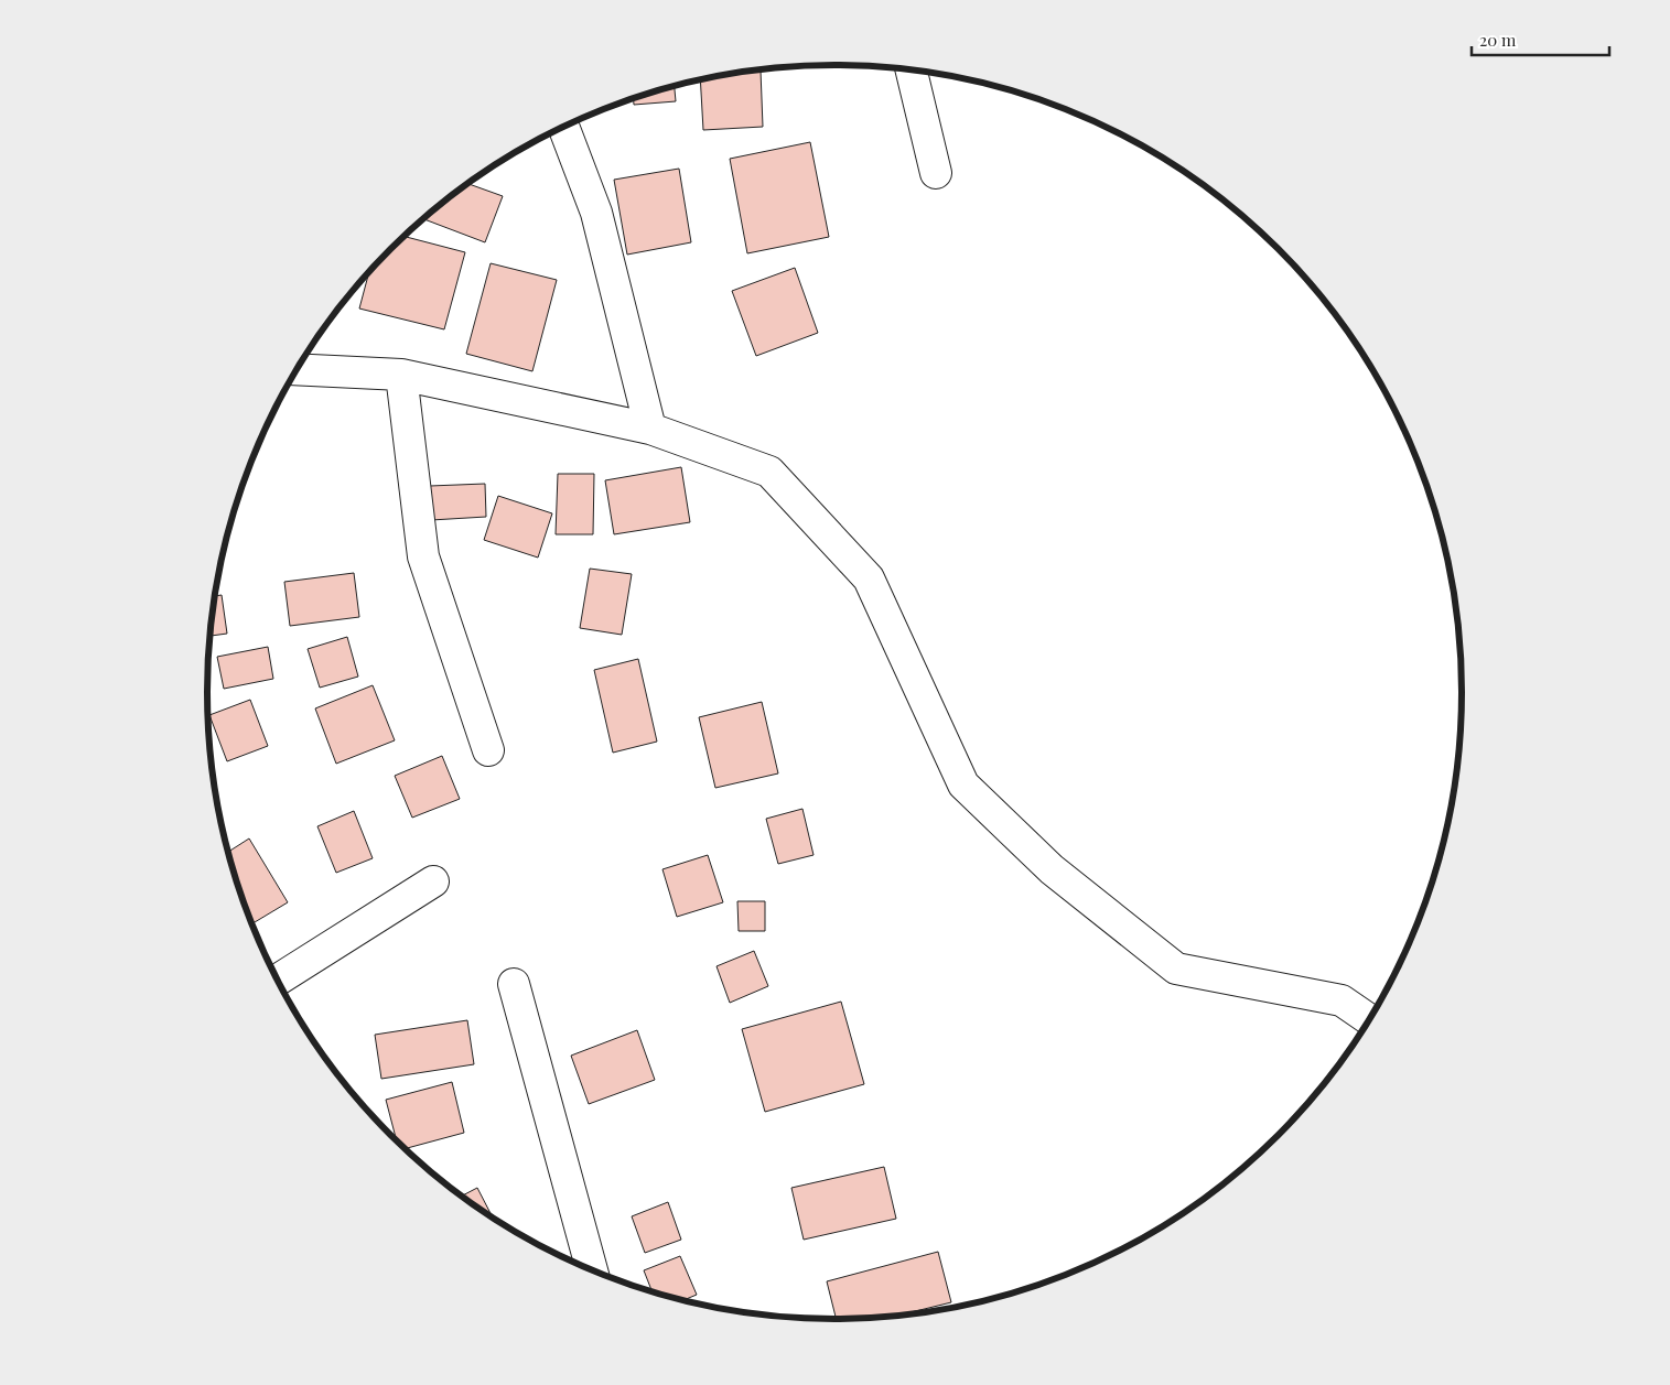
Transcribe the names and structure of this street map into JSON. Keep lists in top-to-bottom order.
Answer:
{
  "scale_bar": "20 m"
}
